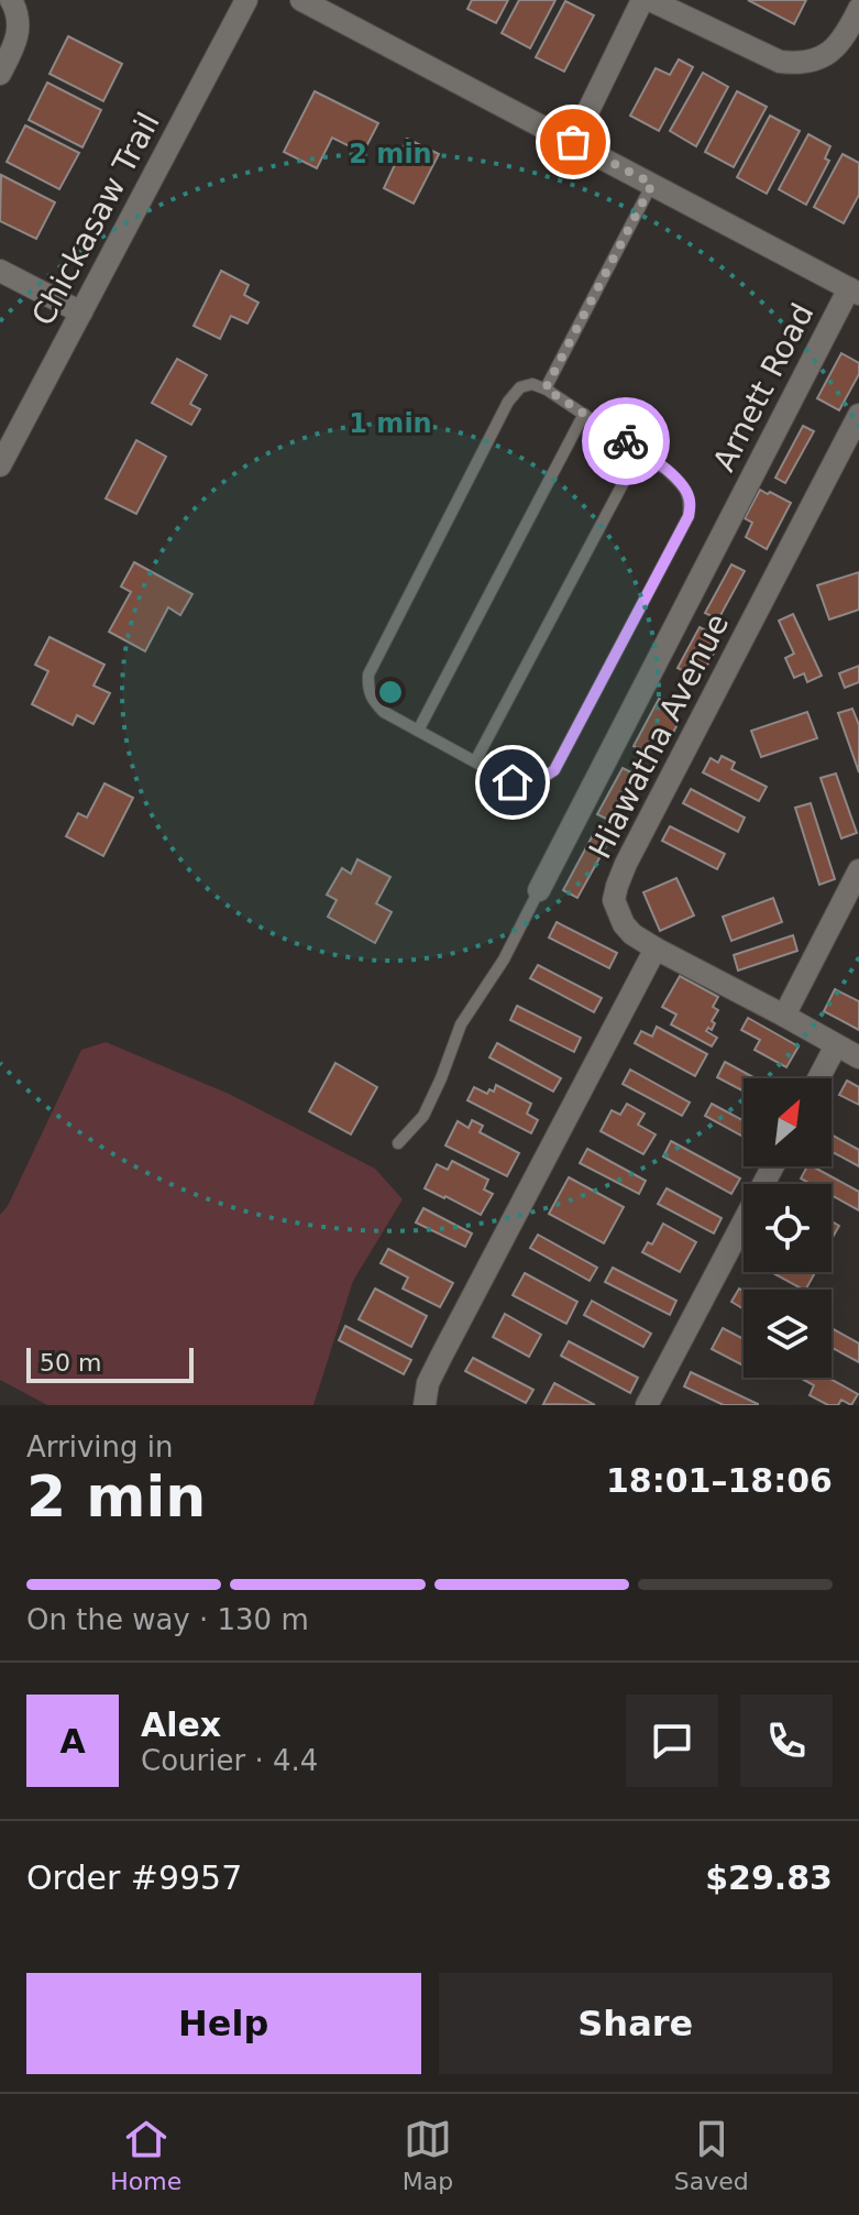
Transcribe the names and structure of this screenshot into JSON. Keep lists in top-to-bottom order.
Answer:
{
  "streets": {
    "street": ["Chickasaw Trail", "Arnett Road", "Hiawatha Avenue"]
  },
  "scale_bar": "50 m",
  "north": "top right",
  "page": {
    "scale": "50 m",
    "heading": ["2 min", "Arriving in", "18:01–18:06"],
    "panel": [
      "Alex",
      "Courier · 4.4",
      "Order #9957",
      "$29.83"
    ],
    "bar": "On the way · 130 m",
    "round": "A",
    "buttons": ["Help", "Share"],
    "tabs": ["Home", "Map", "Saved"]
  },
  "rings": ["2 min", "1 min"]
}
